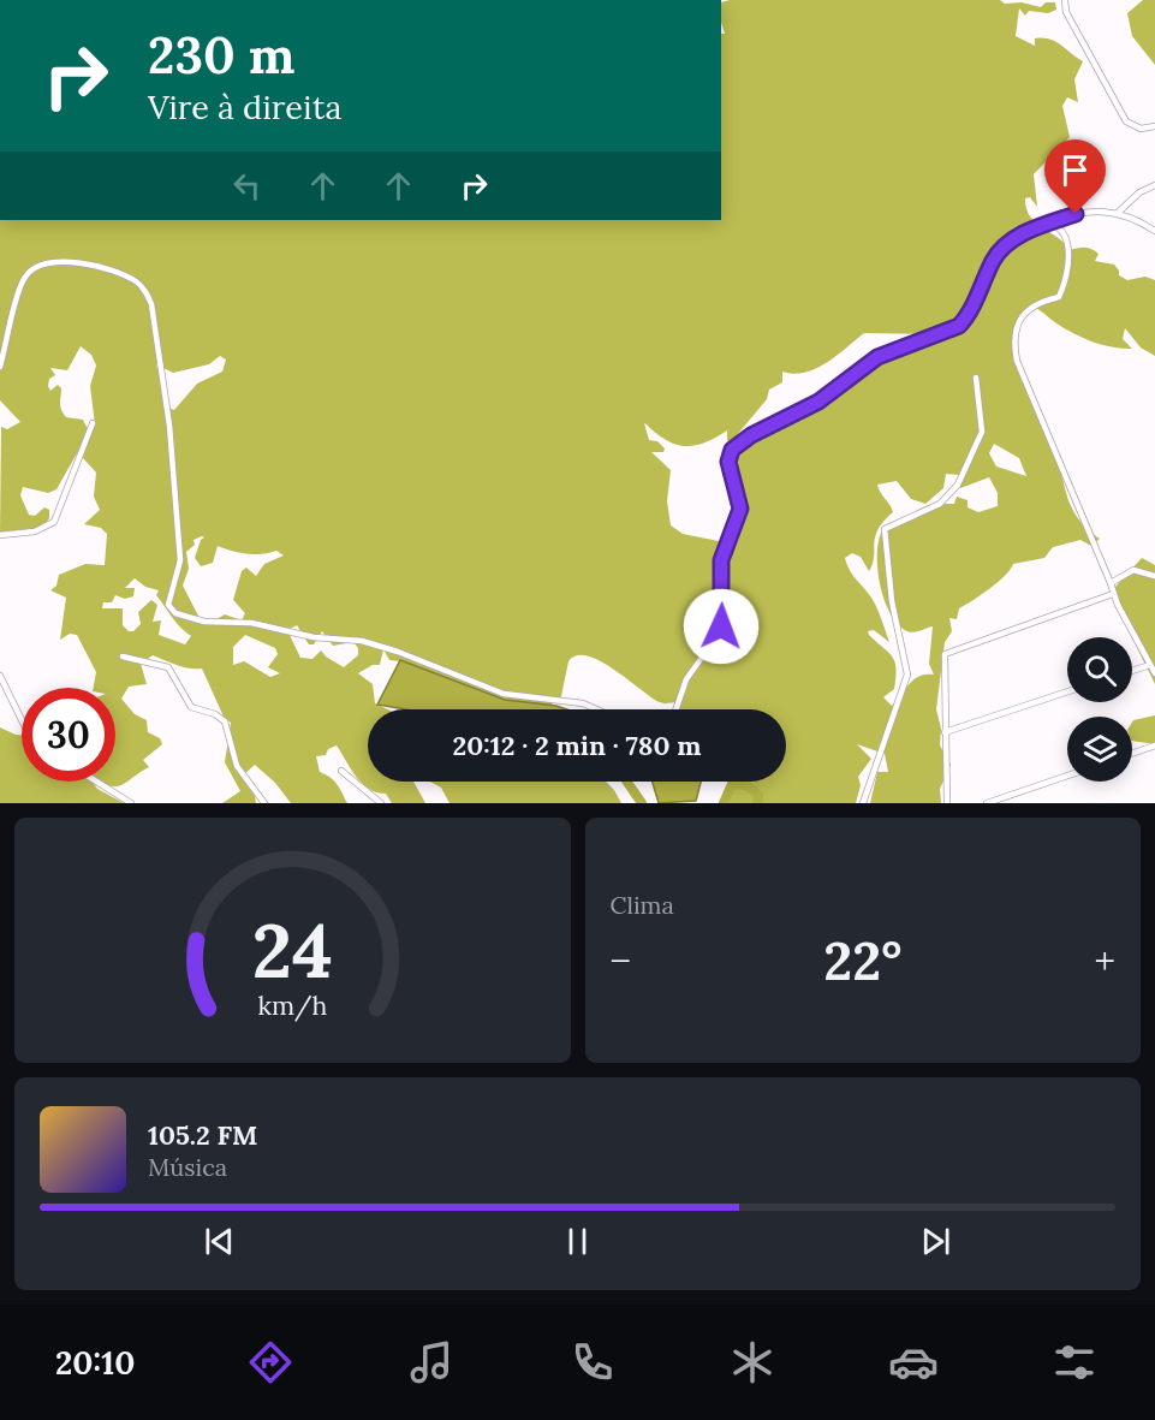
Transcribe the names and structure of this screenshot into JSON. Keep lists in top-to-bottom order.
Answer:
{
  "page": {
    "turn": ["230 m", "Vire à direita"],
    "limit": "30",
    "trip": "20:12 · 2 min · 780 m",
    "tile": "Clima",
    "heat": ["−", "22°", "+"],
    "song": ["105.2 FM", "Música"],
    "tabs": "20:10",
    "gauge": ["24", "km/h"]
  }
}
